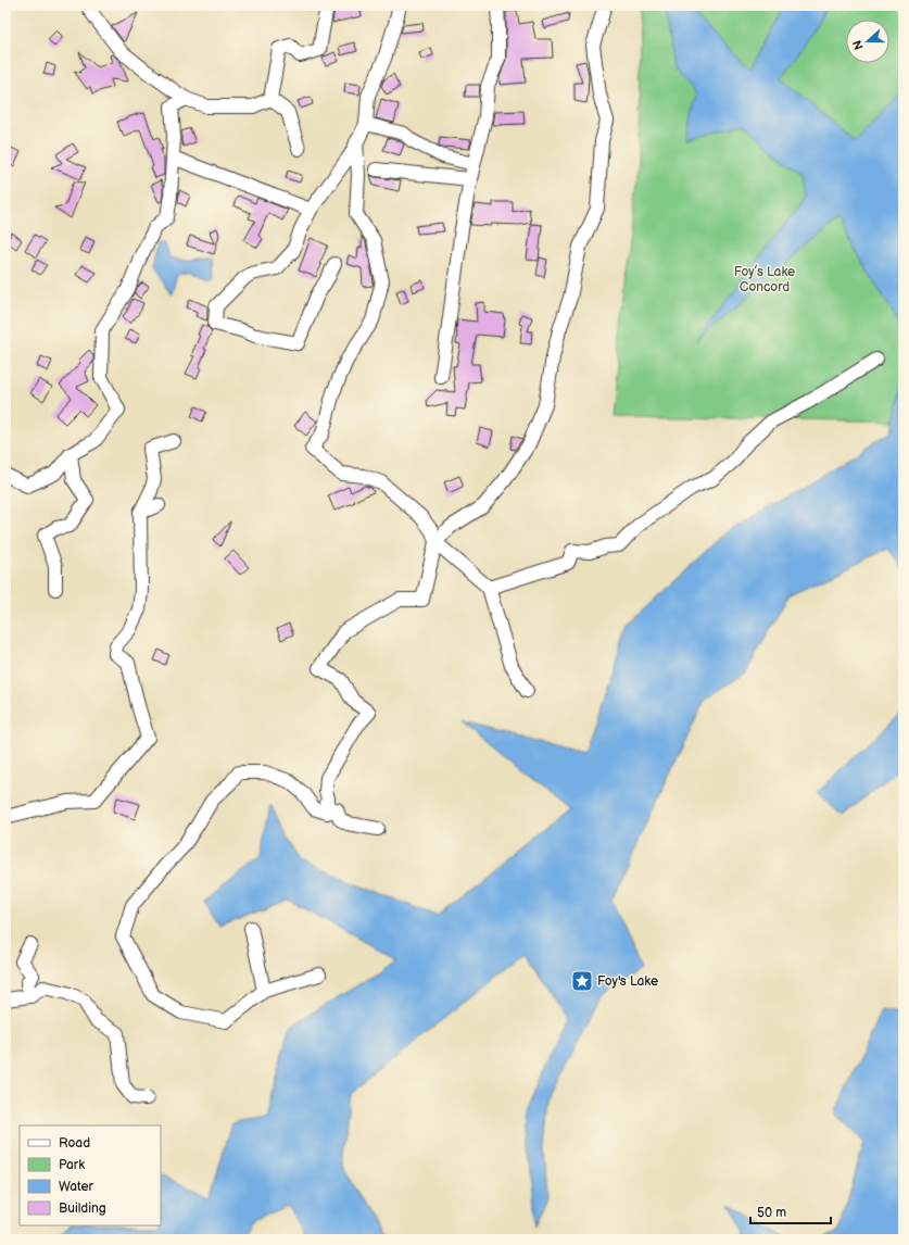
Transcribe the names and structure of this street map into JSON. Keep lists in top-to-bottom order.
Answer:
{
  "parks": ["Foy’s Lake Concord"],
  "places": {
    "place": ["Foy's Lake"]
  },
  "legend": [
    "Road",
    "Park",
    "Water",
    "Building"
  ],
  "scale_bar": "50 m",
  "north": "left"
}
